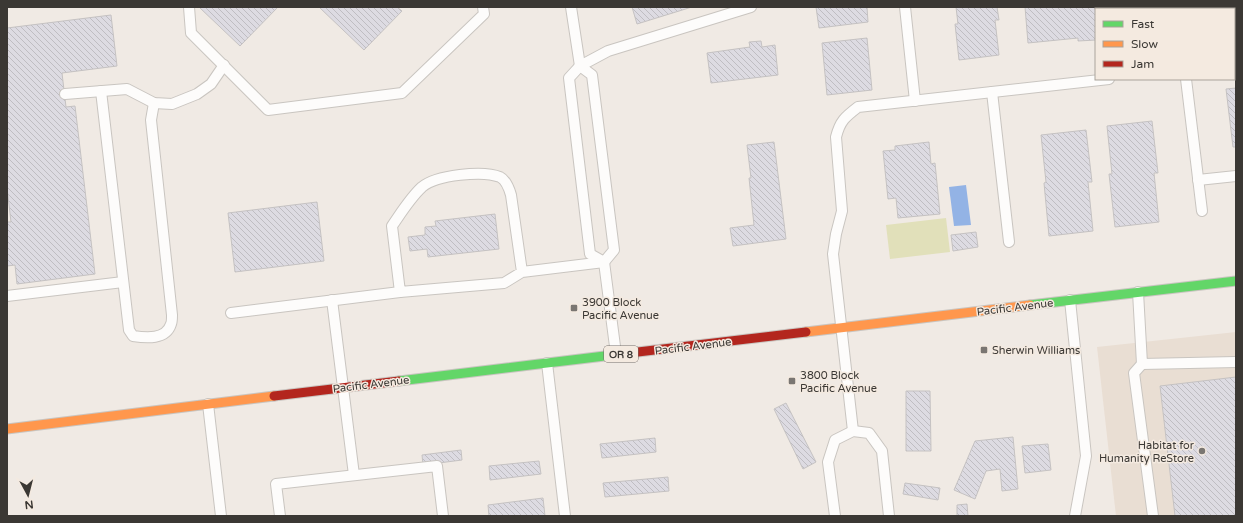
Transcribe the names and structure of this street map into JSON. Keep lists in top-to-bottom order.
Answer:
{
  "streets": {
    "highway": ["Pacific Avenue", "OR 8"]
  },
  "places": {
    "transit": ["3900 Block Pacific Avenue", "Sherwin Williams", "3800 Block Pacific Avenue"],
    "other": ["Habitat for Humanity ReStore"]
  },
  "legend": ["Fast", "Slow", "Jam"],
  "north": "bottom"
}
